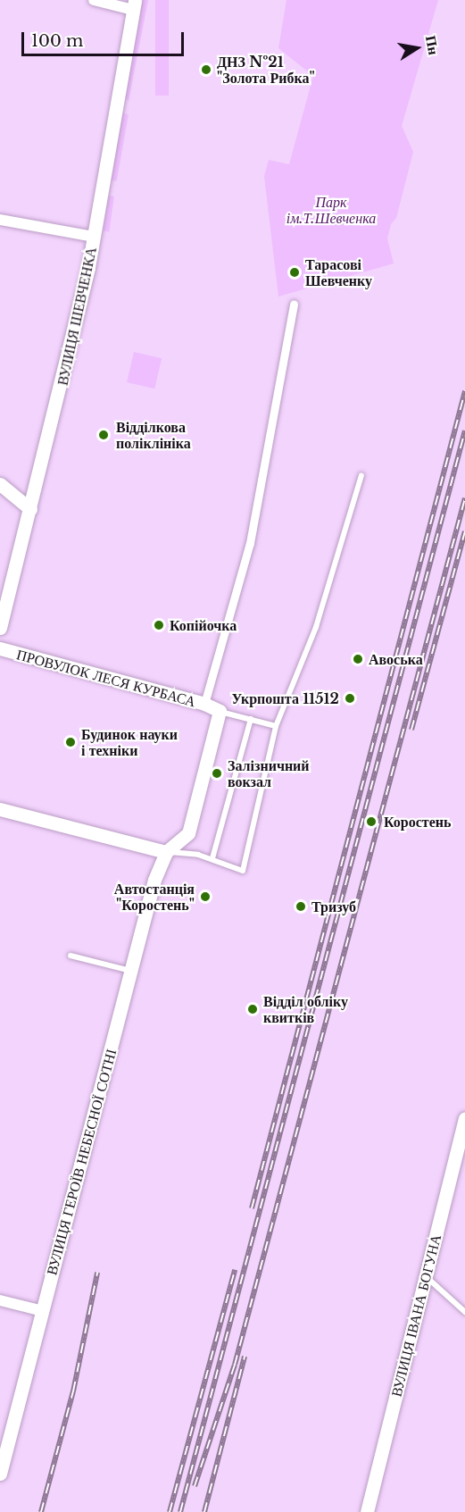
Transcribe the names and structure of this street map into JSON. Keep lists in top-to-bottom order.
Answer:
{
  "streets": {
    "street": [
      "ВУЛИЦЯ ШЕВЧЕНКА",
      "ПРОВУЛОК ЛЕСЯ КУРБАСА",
      "ВУЛИЦЯ ГЕРОЇВ НЕБЕСНОЇ СОТНІ",
      "ВУЛИЦЯ ІВАНА БОГУНА"
    ]
  },
  "parks": ["Парк ім.Т.Шевченка"],
  "places": [
    "ДНЗ №21 \"Золота Рибка\"",
    "Тарасові Шевченку",
    "Відділкова поліклініка",
    "Копійочка",
    "Авоська",
    "Укрпошта 11512",
    "Будинок науки і техніки",
    "Залізничний вокзал",
    "Коростень",
    "Автостанція \"Коростень\"",
    "Тризуб",
    "Відділ обліку квитків"
  ],
  "scale_bar": "100 m",
  "north": "right"
}
